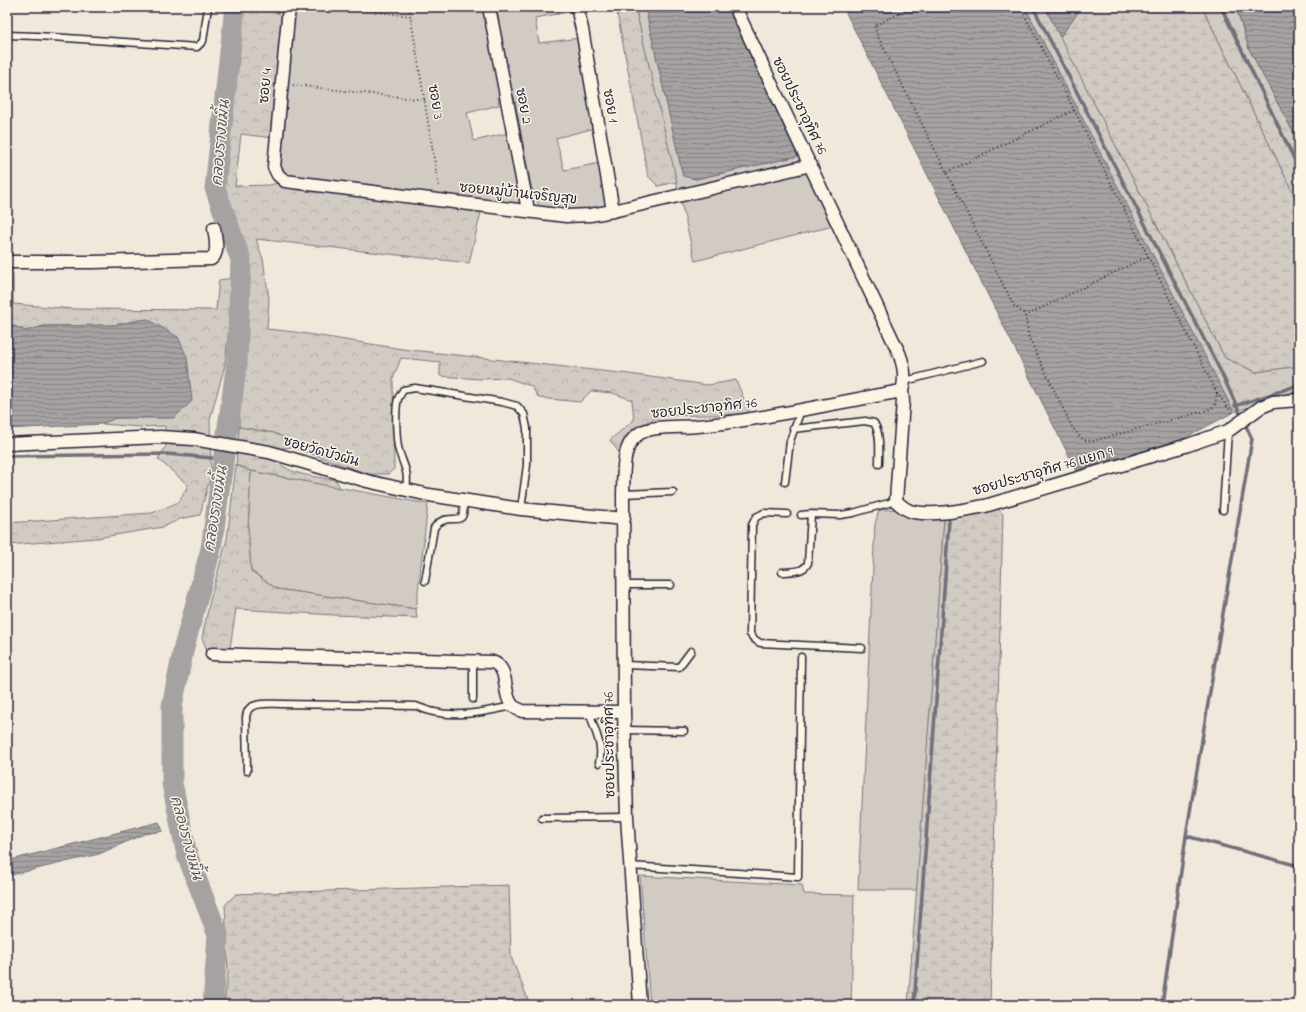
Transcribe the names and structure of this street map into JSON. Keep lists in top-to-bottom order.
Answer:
{
  "streets": {
    "street": [
      "ซอย 4",
      "ซอย 2",
      "ซอย 1",
      "ซอยประชาอุทิศ 76",
      "ซอยหมู่บ้านเจริญสุข",
      "ซอยวัดบัวผัน",
      "ซอยประชาอุทิศ 76 แยก 9"
    ],
    "path": ["ซอย 3"]
  },
  "crossings": [
    ["ซอย 4", "ซอยหมู่บ้านเจริญสุข"],
    ["ซอย 3", "ซอยหมู่บ้านเจริญสุข"],
    ["ซอย 2", "ซอยหมู่บ้านเจริญสุข"],
    ["ซอย 1", "ซอยหมู่บ้านเจริญสุข"],
    ["ซอยประชาอุทิศ 76", "ซอยหมู่บ้านเจริญสุข"],
    ["ซอยประชาอุทิศ 76", "ซอยวัดบัวผัน"]
  ],
  "water": ["คลองรางขมิ้น"]
}
